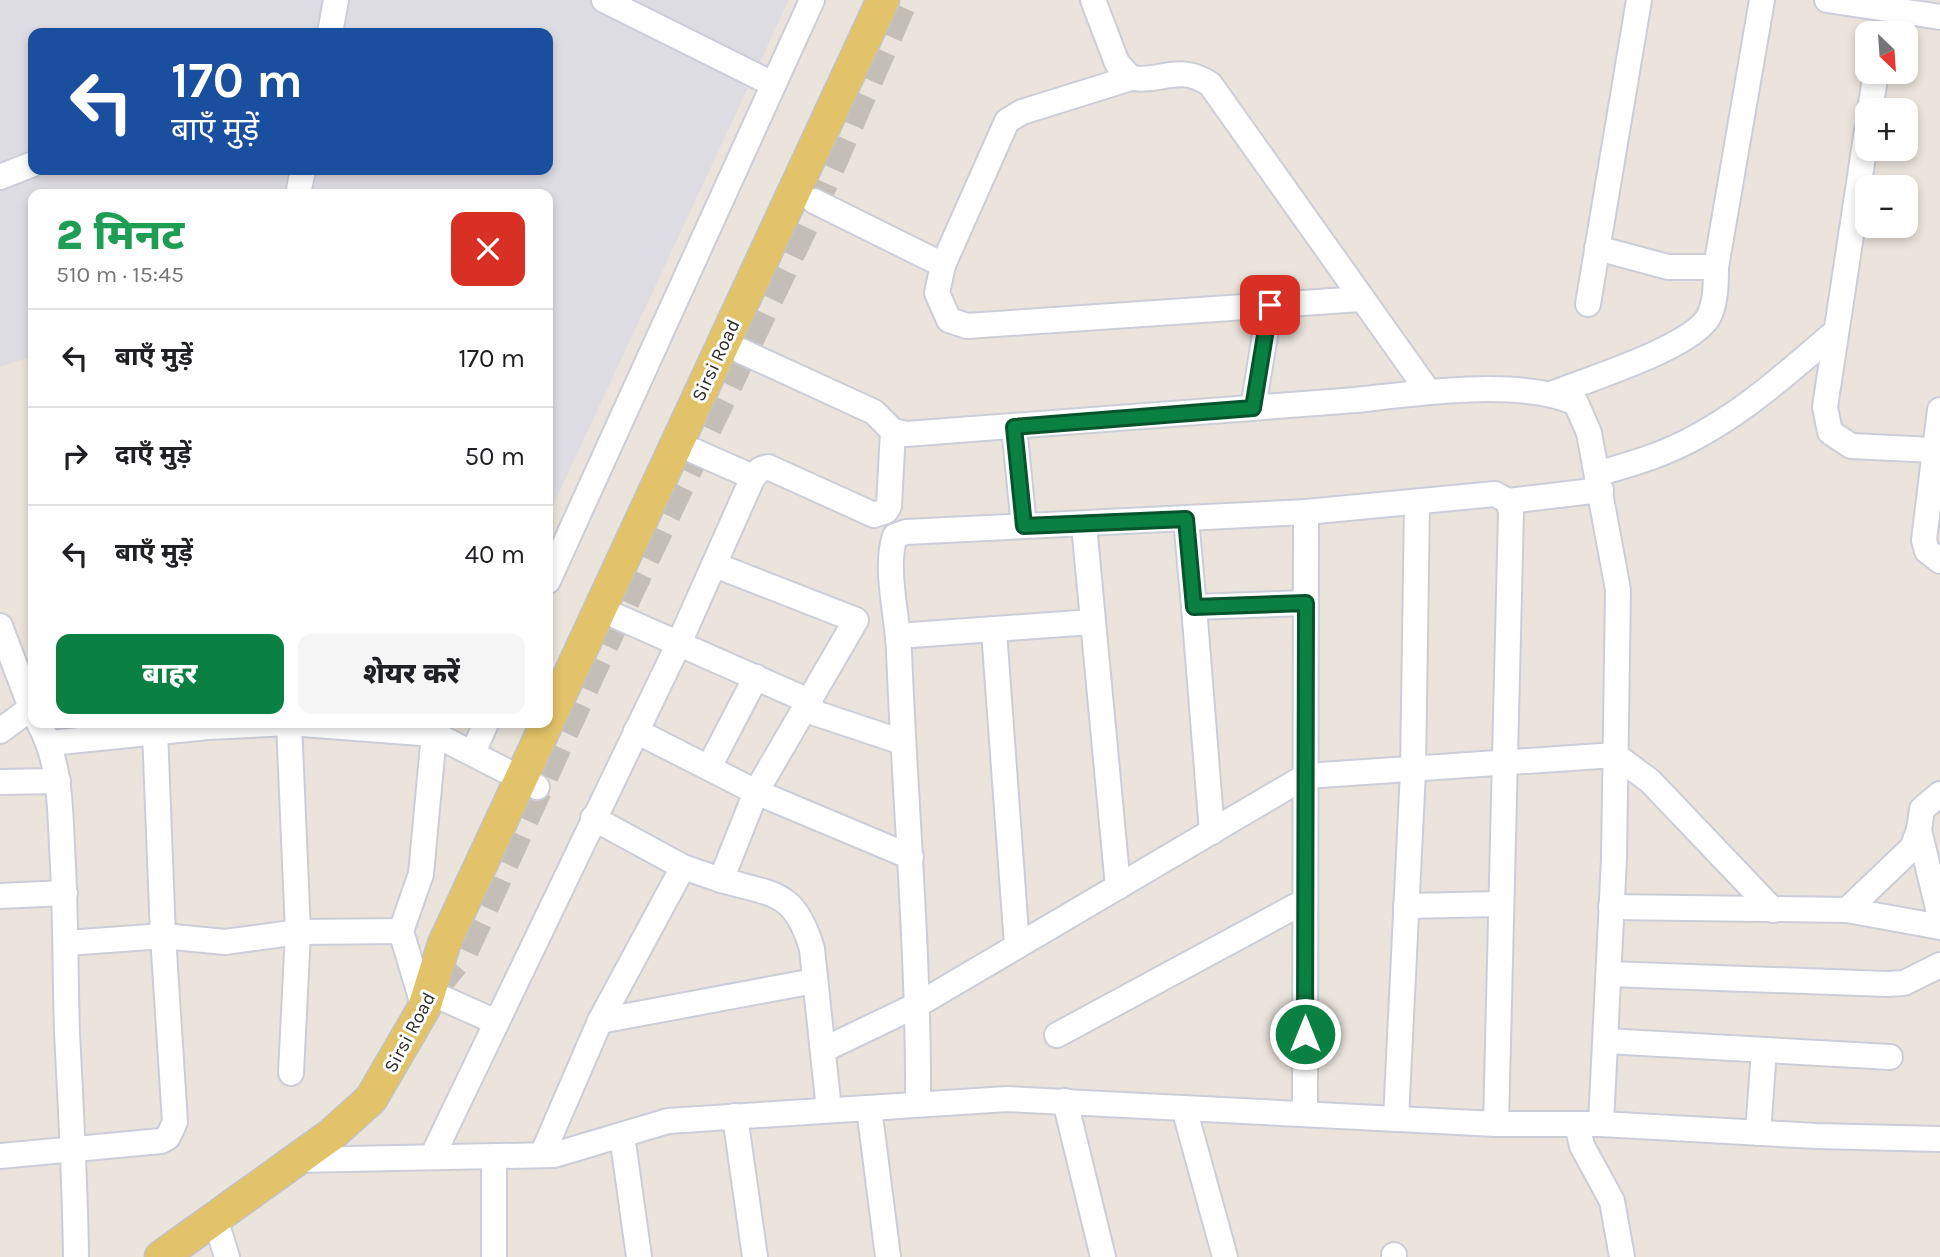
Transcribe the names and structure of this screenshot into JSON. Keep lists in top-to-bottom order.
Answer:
{
  "streets": {
    "main road": ["Sirsi Road"]
  },
  "north": "bottom right",
  "page": {
    "map_buttons": ["+", "−"],
    "turn": ["170 m", "बाएँ मुड़ें"],
    "heading": ["2 मिनट", "510 m · 15:45"],
    "list": [
      {
        "name": "बाएँ मुड़ें",
        "value": "170 m"
      },
      {
        "name": "दाएँ मुड़ें",
        "value": "50 m"
      },
      {
        "name": "बाएँ मुड़ें",
        "value": "40 m"
      }
    ],
    "buttons": ["बाहर", "शेयर करें"]
  }
}
